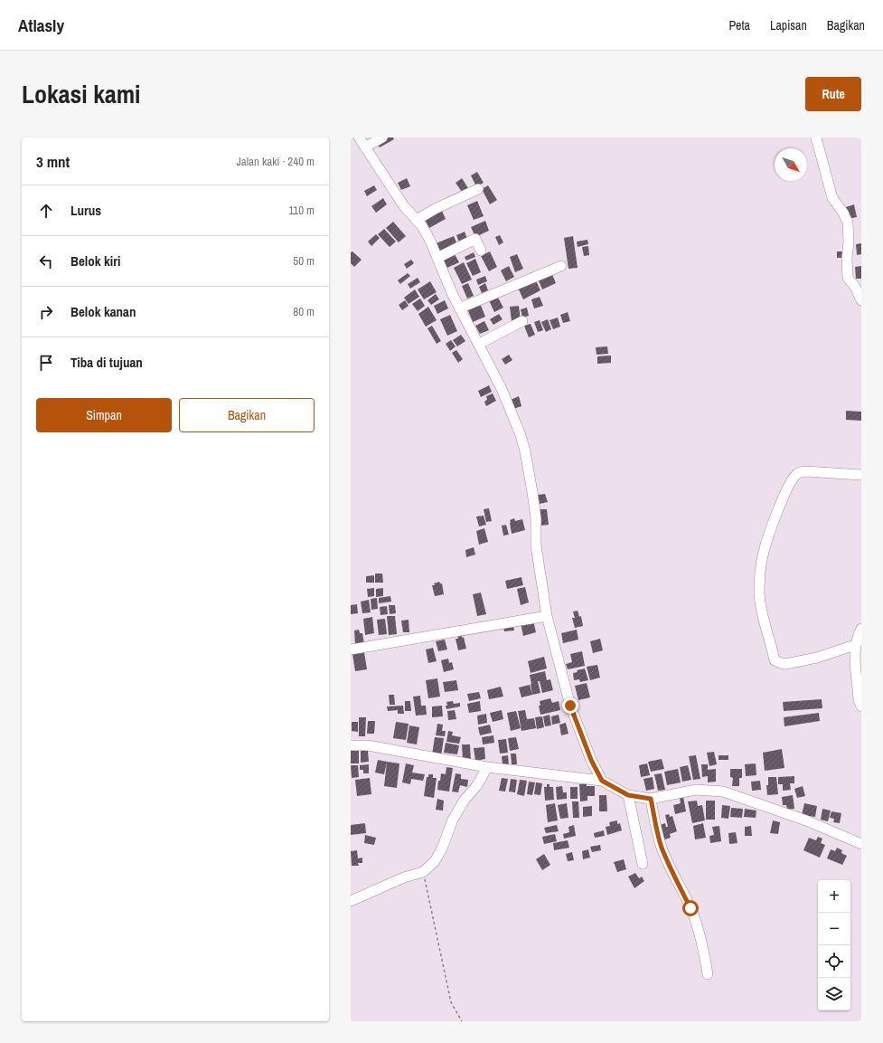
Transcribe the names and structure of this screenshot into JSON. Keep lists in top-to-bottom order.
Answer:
{
  "north": "bottom right",
  "page": {
    "header": "Atlasly",
    "nav": ["Peta", "Lapisan", "Bagikan"],
    "title": "Lokasi kami",
    "buttons": [
      "Rute",
      ["Simpan", "Bagikan"]
    ],
    "heading": ["3 mnt", "Jalan kaki · 240 m"],
    "list": [
      ["Lurus", "110 m"],
      ["Belok kiri", "50 m"],
      ["Belok kanan", "80 m"],
      "Tiba di tujuan"
    ],
    "map_buttons": ["+", "−"]
  }
}
